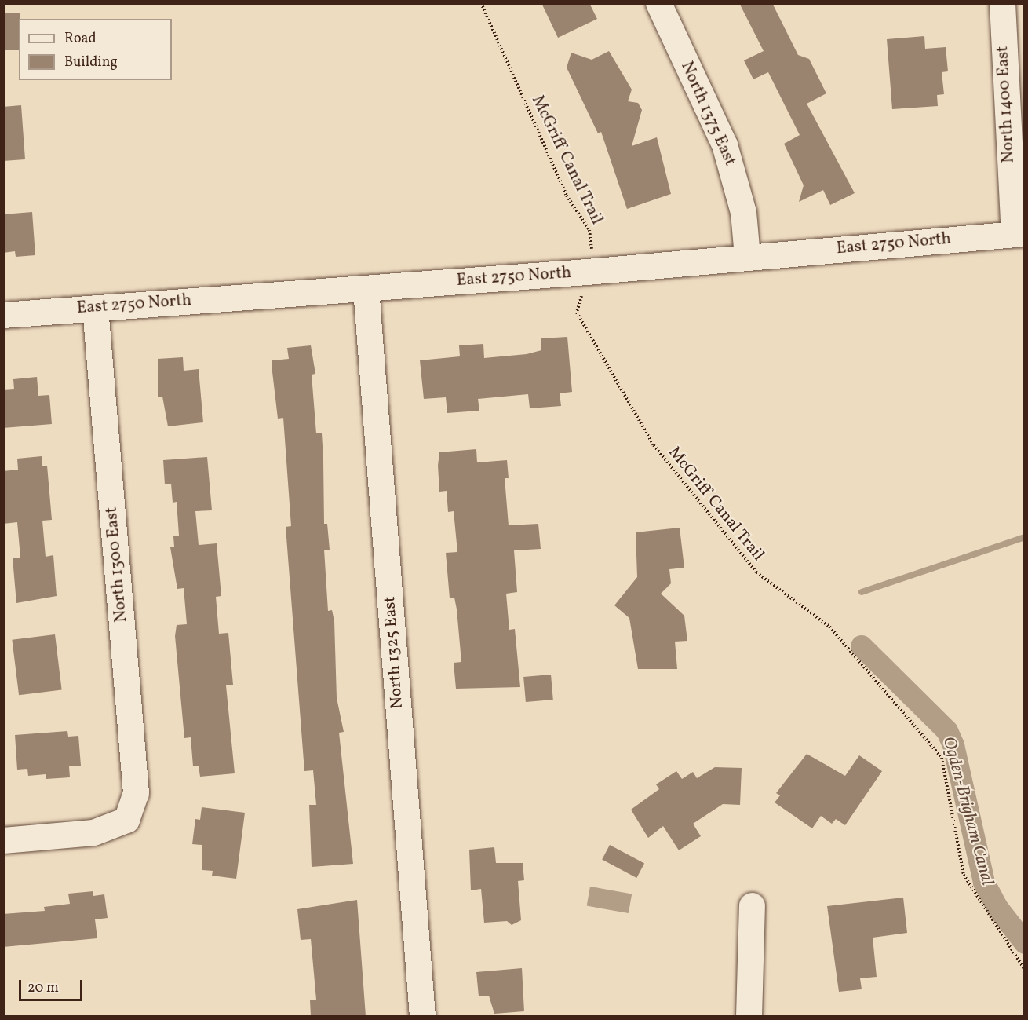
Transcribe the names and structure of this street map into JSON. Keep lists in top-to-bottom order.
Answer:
{
  "streets": {
    "street": [
      "North 1400 East",
      "North 1375 East",
      "East 2750 North",
      "North 1300 East",
      "North 1325 East"
    ],
    "path": ["McGriff Canal Trail"]
  },
  "crossings": [
    ["North 1400 East", "East 2750 North"],
    ["North 1375 East", "East 2750 North"],
    ["McGriff Canal Trail", "East 2750 North"],
    ["East 2750 North", "North 1300 East"],
    ["East 2750 North", "North 1325 East"]
  ],
  "water": ["Ogden-Brigham Canal"],
  "legend": ["Road", "Building"],
  "scale_bar": "20 m"
}
